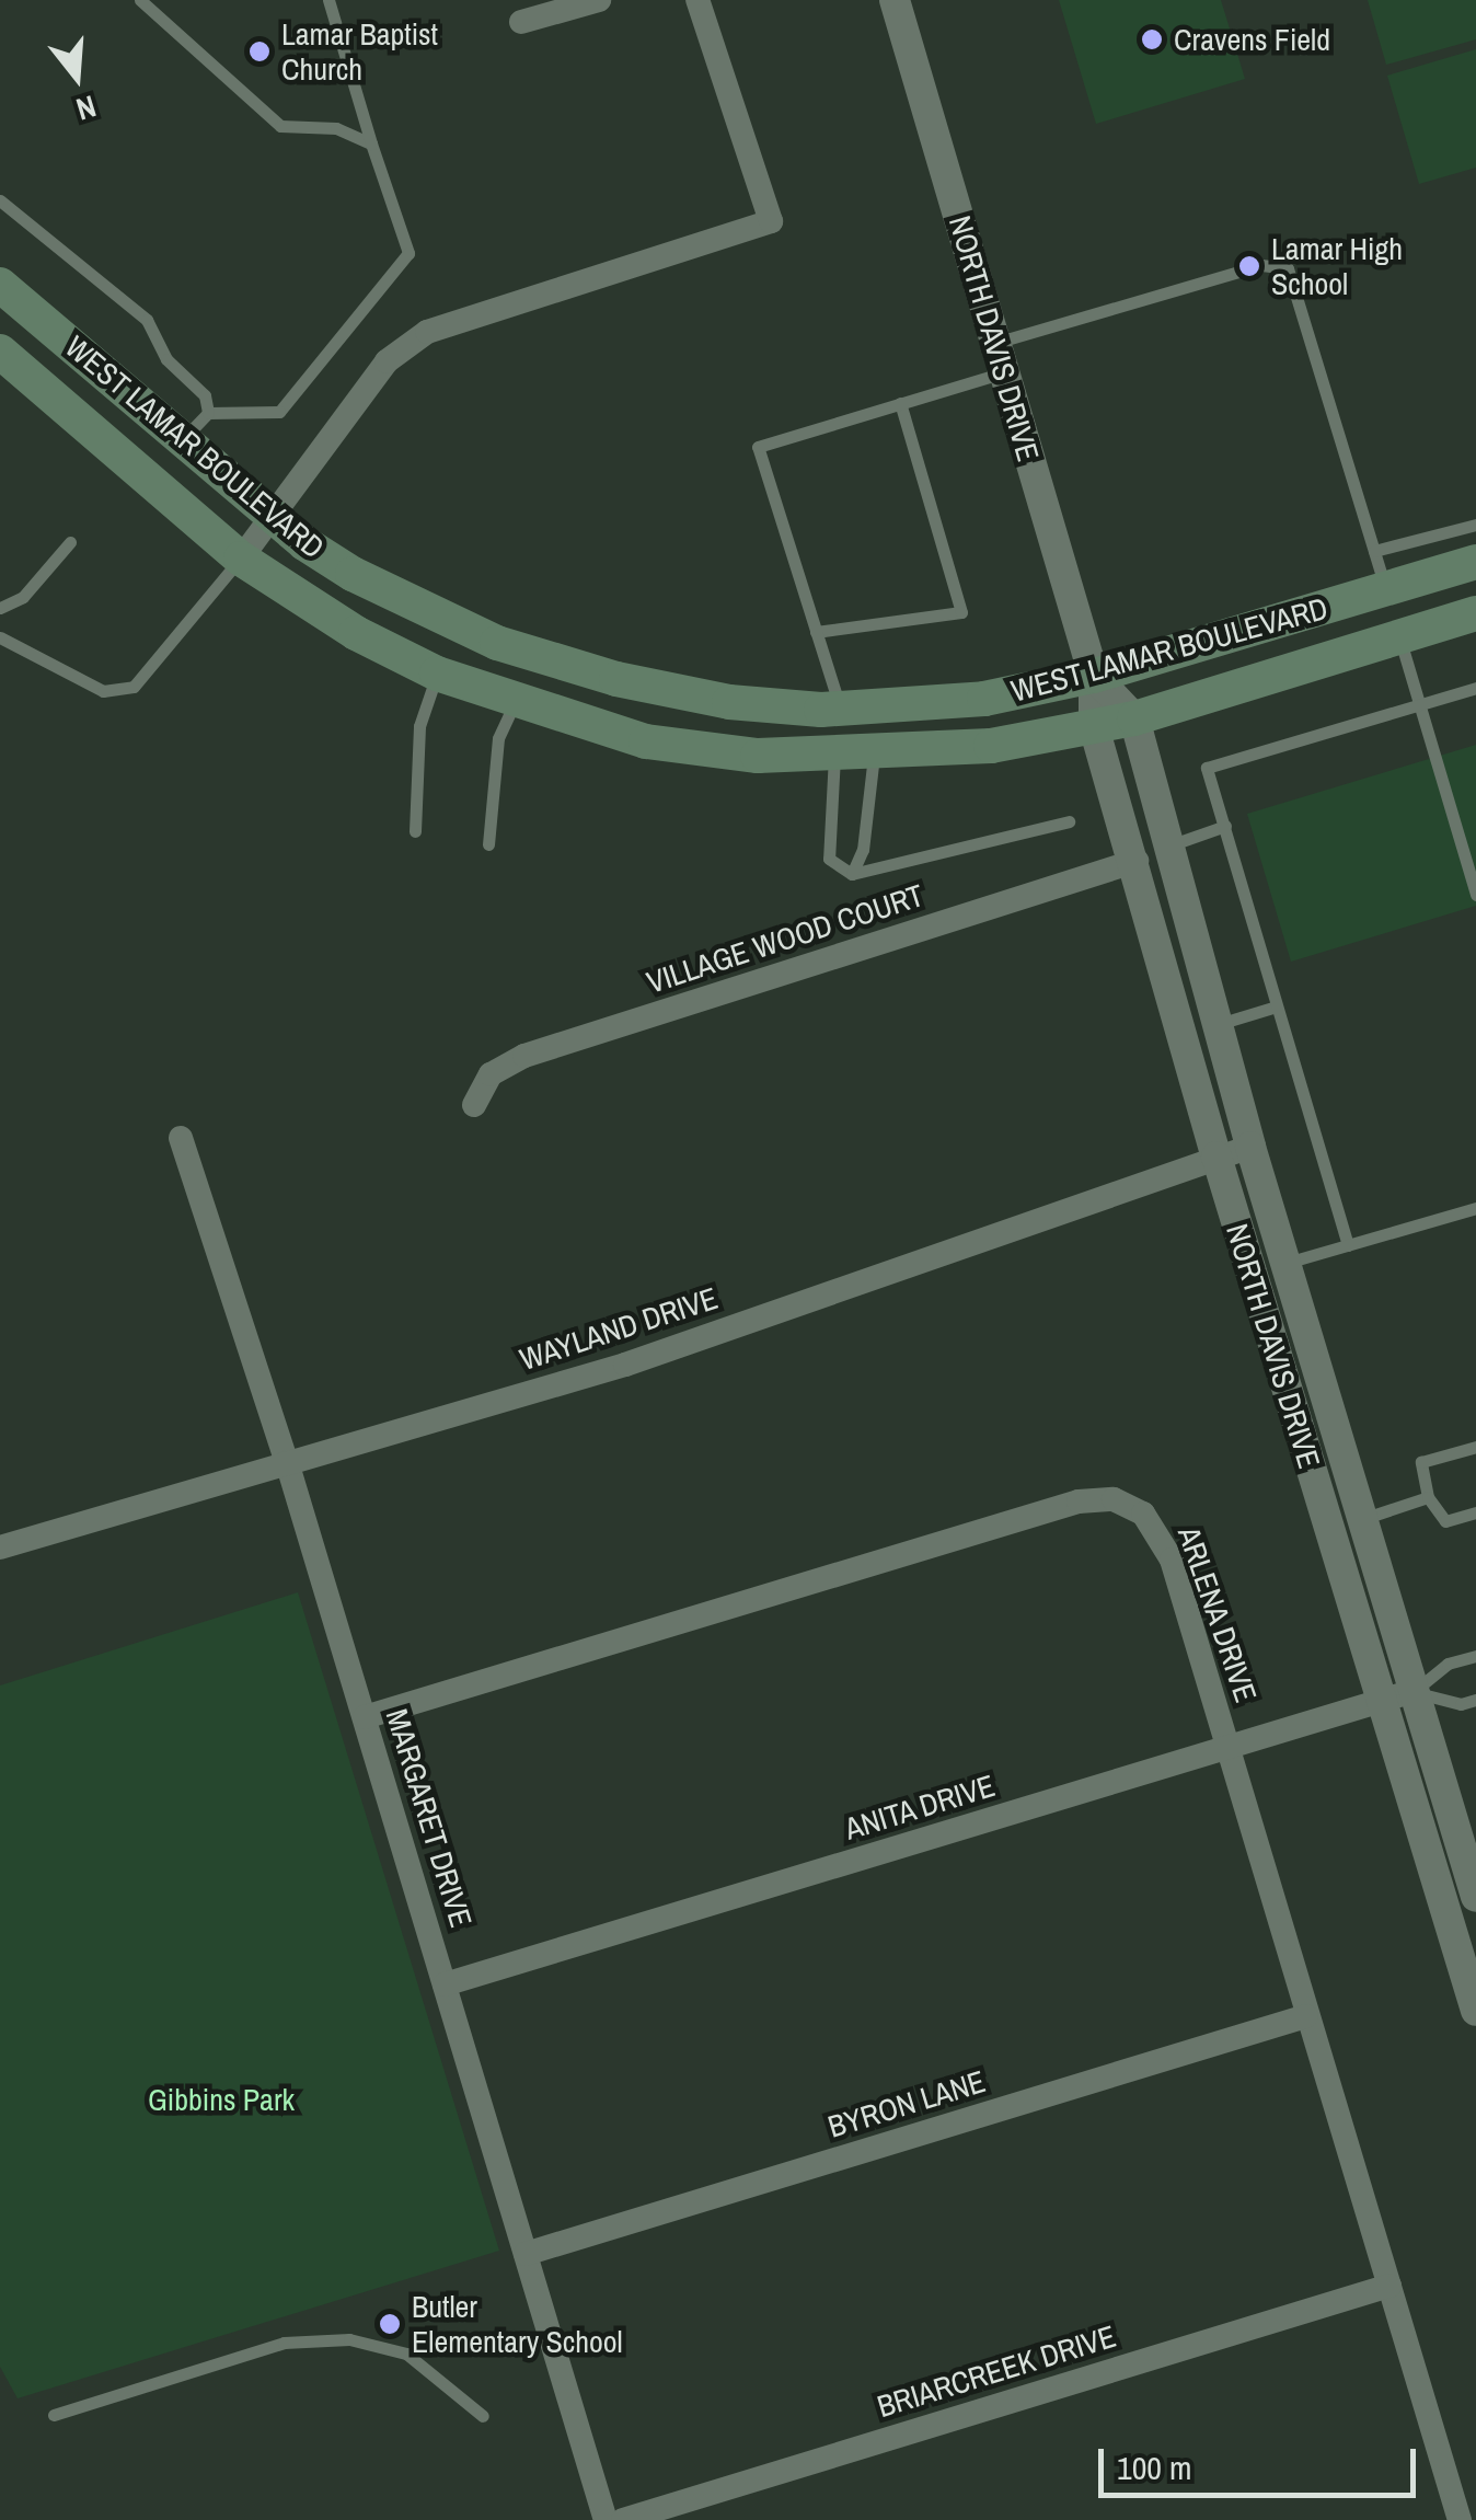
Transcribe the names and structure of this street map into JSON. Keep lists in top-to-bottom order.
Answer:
{
  "streets": {
    "main road": ["WEST LAMAR BOULEVARD"],
    "street": [
      "NORTH DAVIS DRIVE",
      "VILLAGE WOOD COURT",
      "WAYLAND DRIVE",
      "ARLENA DRIVE",
      "ANITA DRIVE",
      "MARGARET DRIVE",
      "BYRON LANE",
      "BRIARCREEK DRIVE"
    ]
  },
  "crossings": [
    ["NORTH DAVIS DRIVE", "WEST LAMAR BOULEVARD"],
    ["NORTH DAVIS DRIVE", "VILLAGE WOOD COURT"],
    ["NORTH DAVIS DRIVE", "WAYLAND DRIVE"],
    ["NORTH DAVIS DRIVE", "ANITA DRIVE"],
    ["WAYLAND DRIVE", "MARGARET DRIVE"],
    ["ARLENA DRIVE", "ANITA DRIVE"],
    ["ARLENA DRIVE", "MARGARET DRIVE"],
    ["ARLENA DRIVE", "BYRON LANE"],
    ["ARLENA DRIVE", "BRIARCREEK DRIVE"],
    ["ANITA DRIVE", "MARGARET DRIVE"],
    ["MARGARET DRIVE", "BYRON LANE"]
  ],
  "parks": ["Gibbins Park"],
  "places": [
    "Cravens Field",
    "Lamar Baptist Church",
    "Lamar High School",
    "Butler Elementary School"
  ],
  "scale_bar": "100 m",
  "north": "bottom"
}
